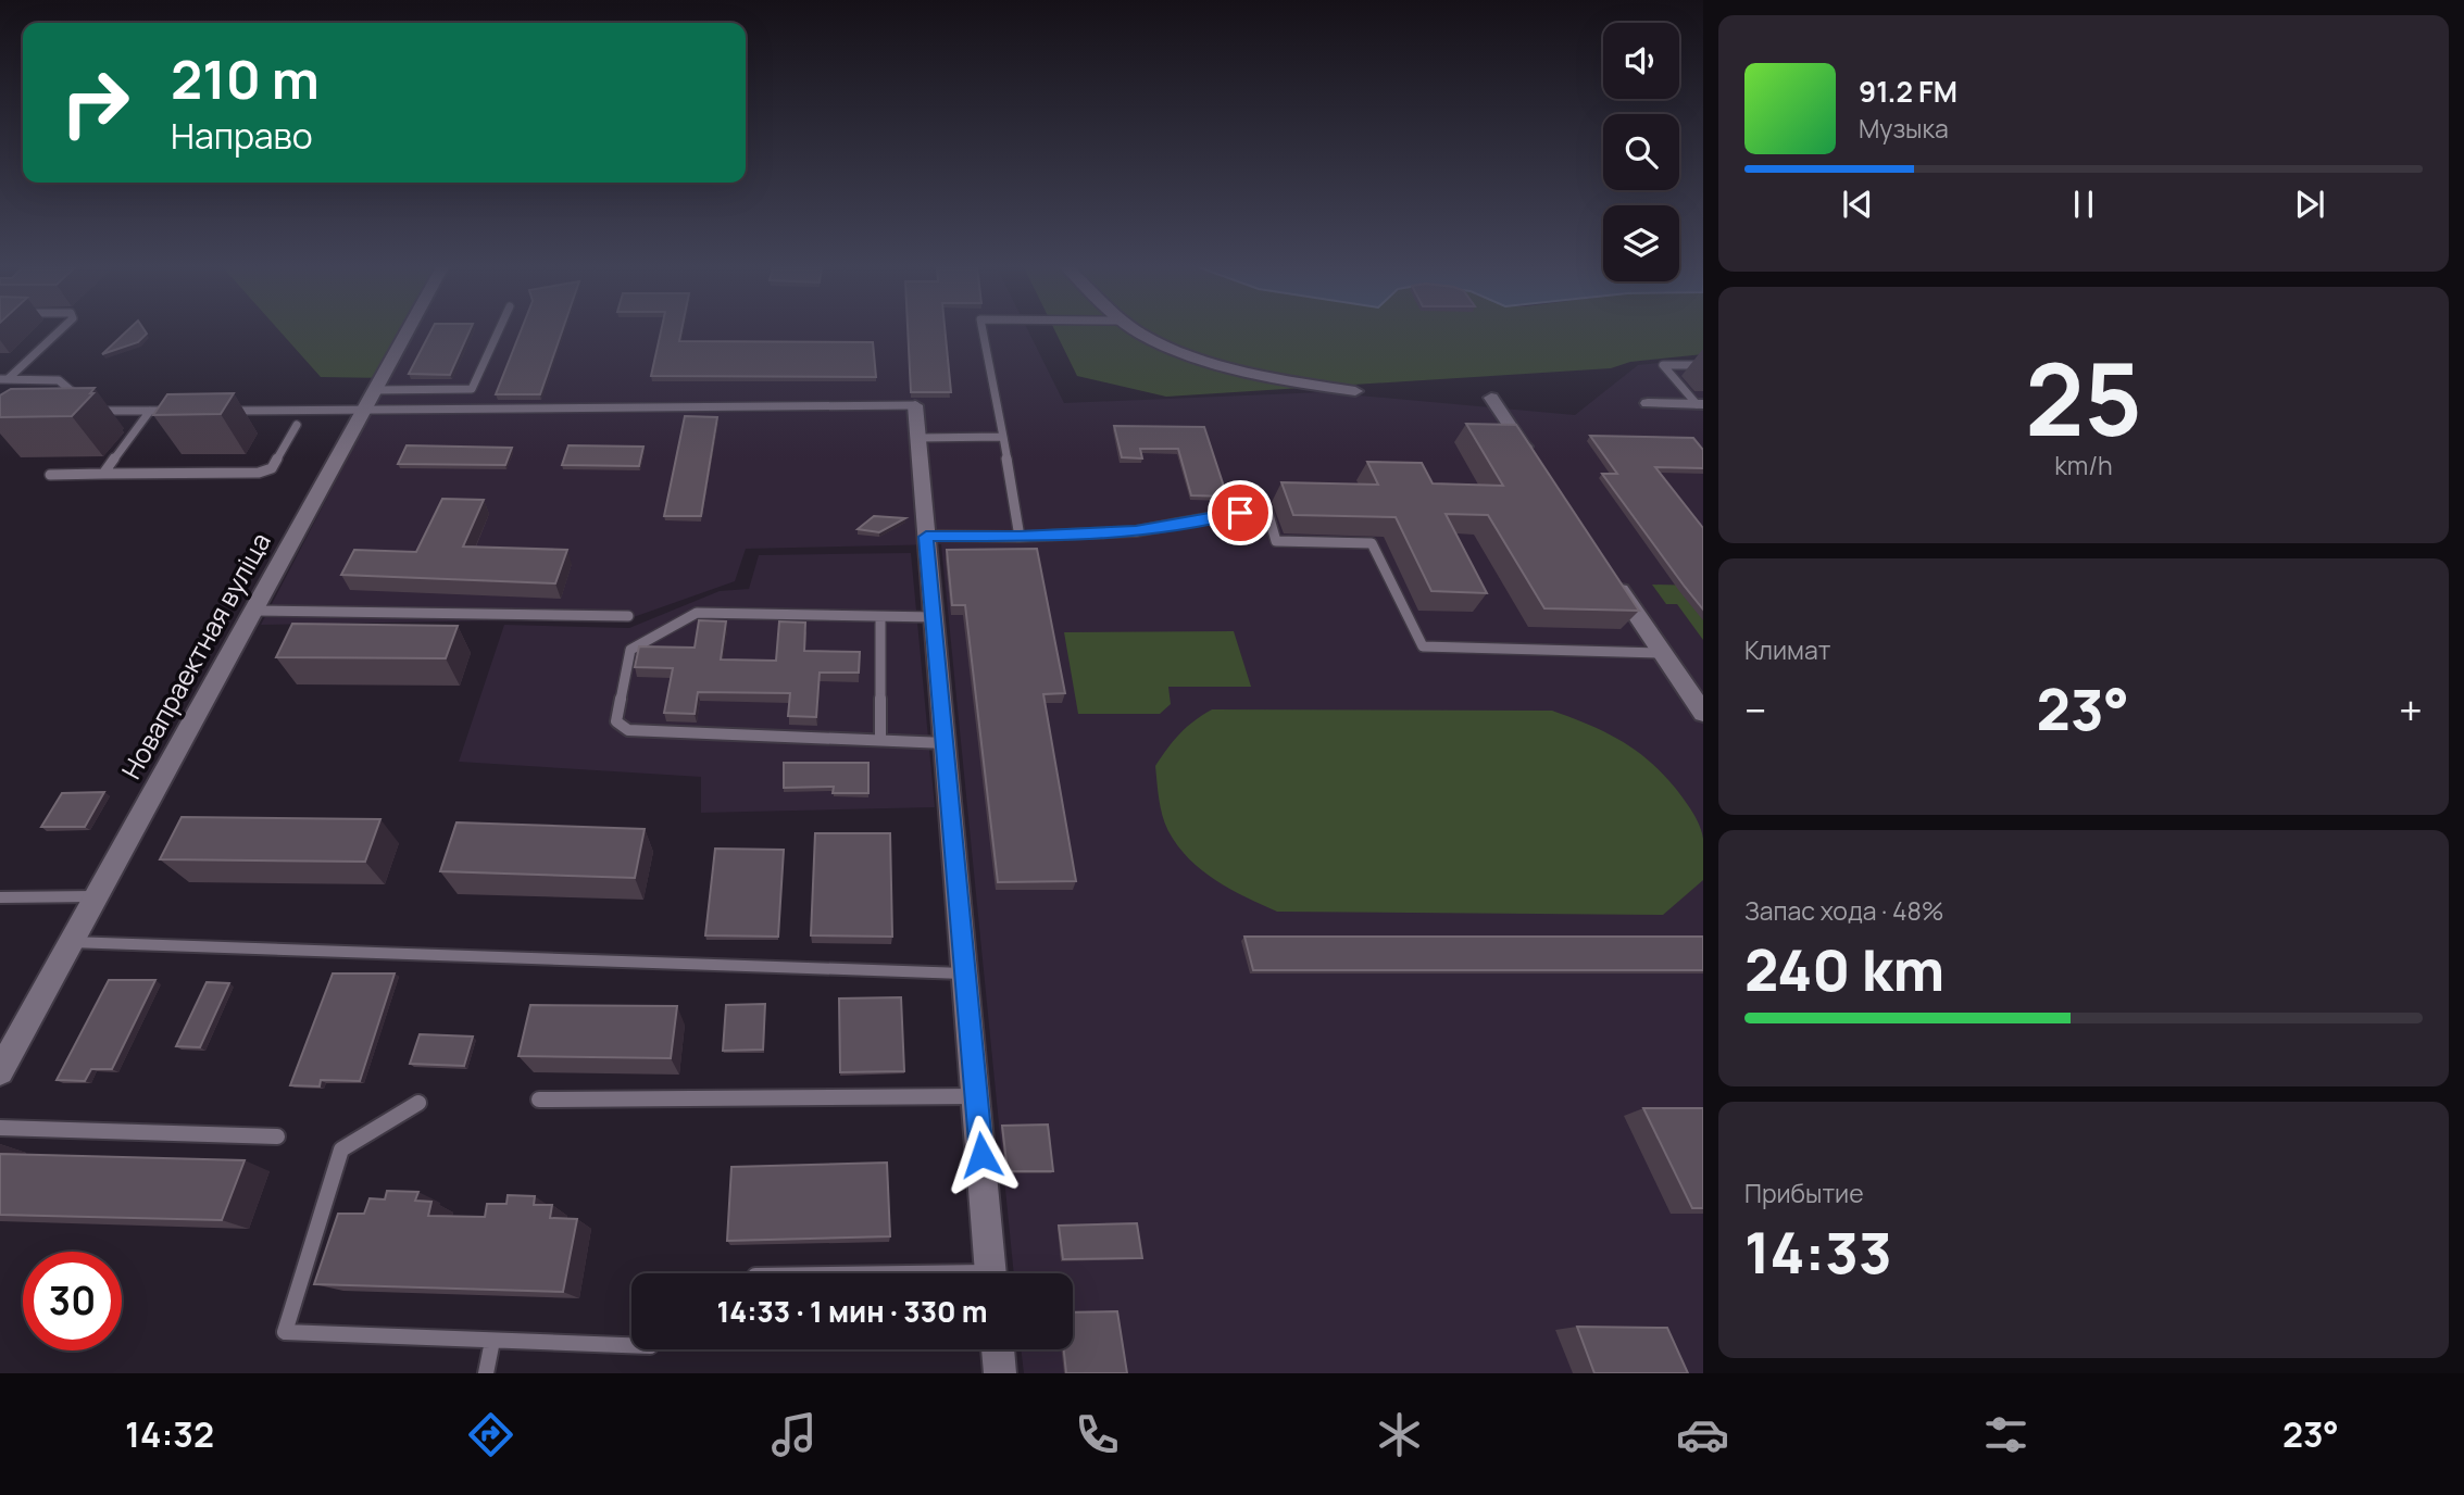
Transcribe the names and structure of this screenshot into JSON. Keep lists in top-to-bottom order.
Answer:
{
  "streets": {
    "street": ["Новапраектная вуліца"]
  },
  "page": {
    "turn": ["210 m", "Направо"],
    "song": ["91.2 FM", "Музыка"],
    "tile": [
      ["25", "km/h"],
      "Климат",
      ["Запас хода · 48%", "240 km"],
      ["Прибытие", "14:33"]
    ],
    "heat": ["−", "23°", "+"],
    "limit": "30",
    "trip": "14:33 · 1 мин · 330 m",
    "tabs": ["14:32", "23°"]
  }
}
